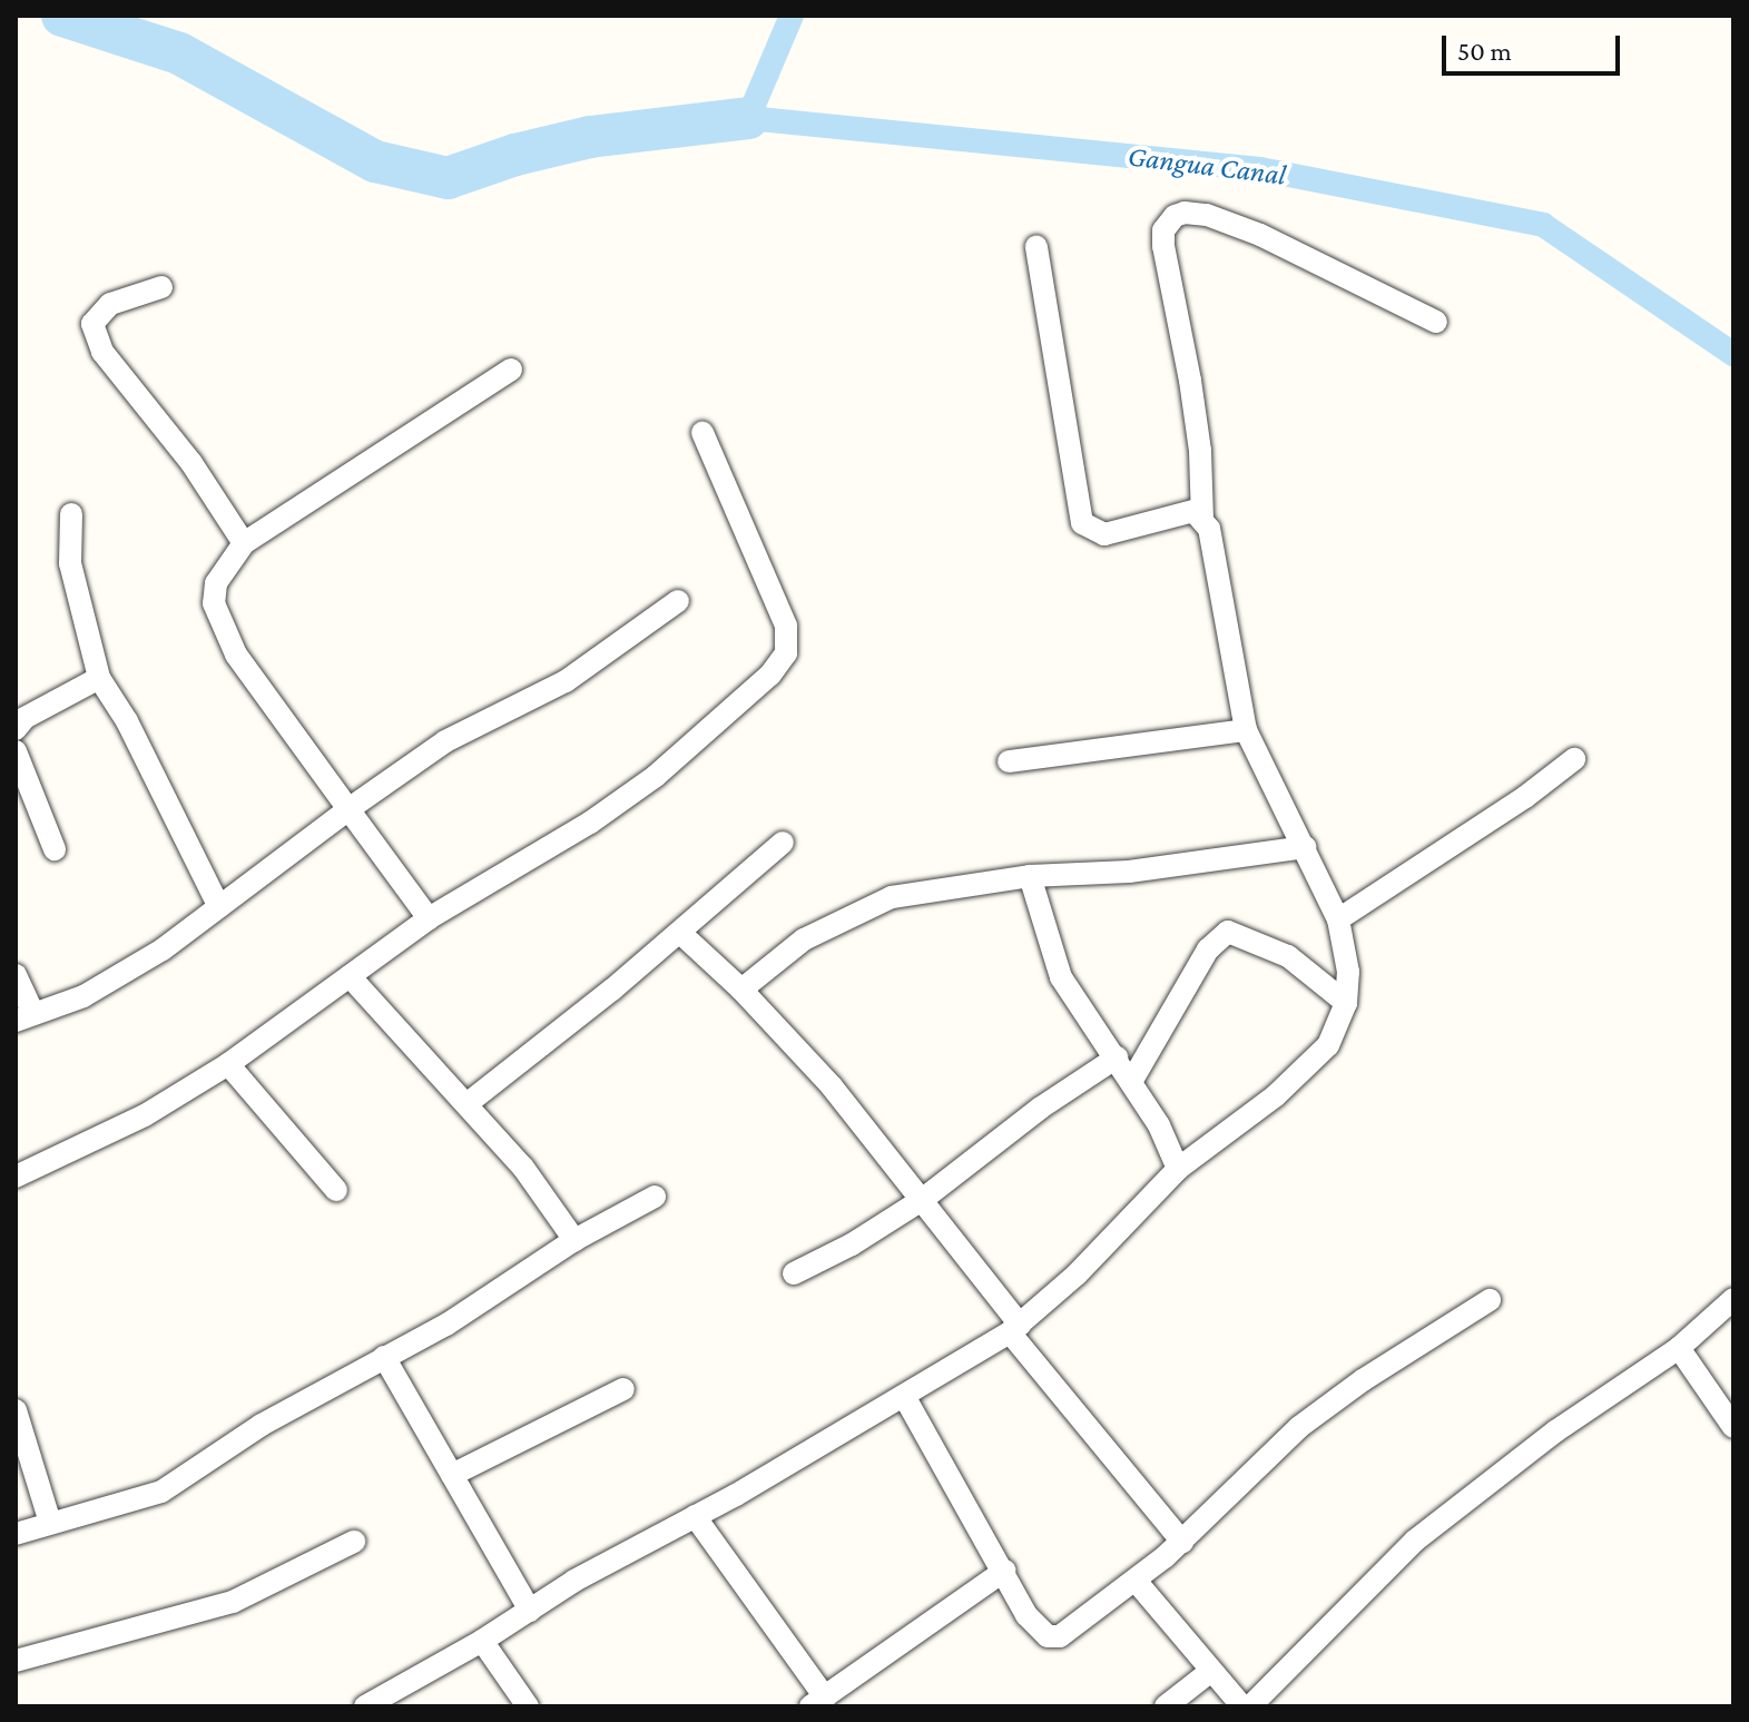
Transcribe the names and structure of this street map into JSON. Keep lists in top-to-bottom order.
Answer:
{
  "water": ["Gangua Canal"],
  "scale_bar": "50 m"
}
